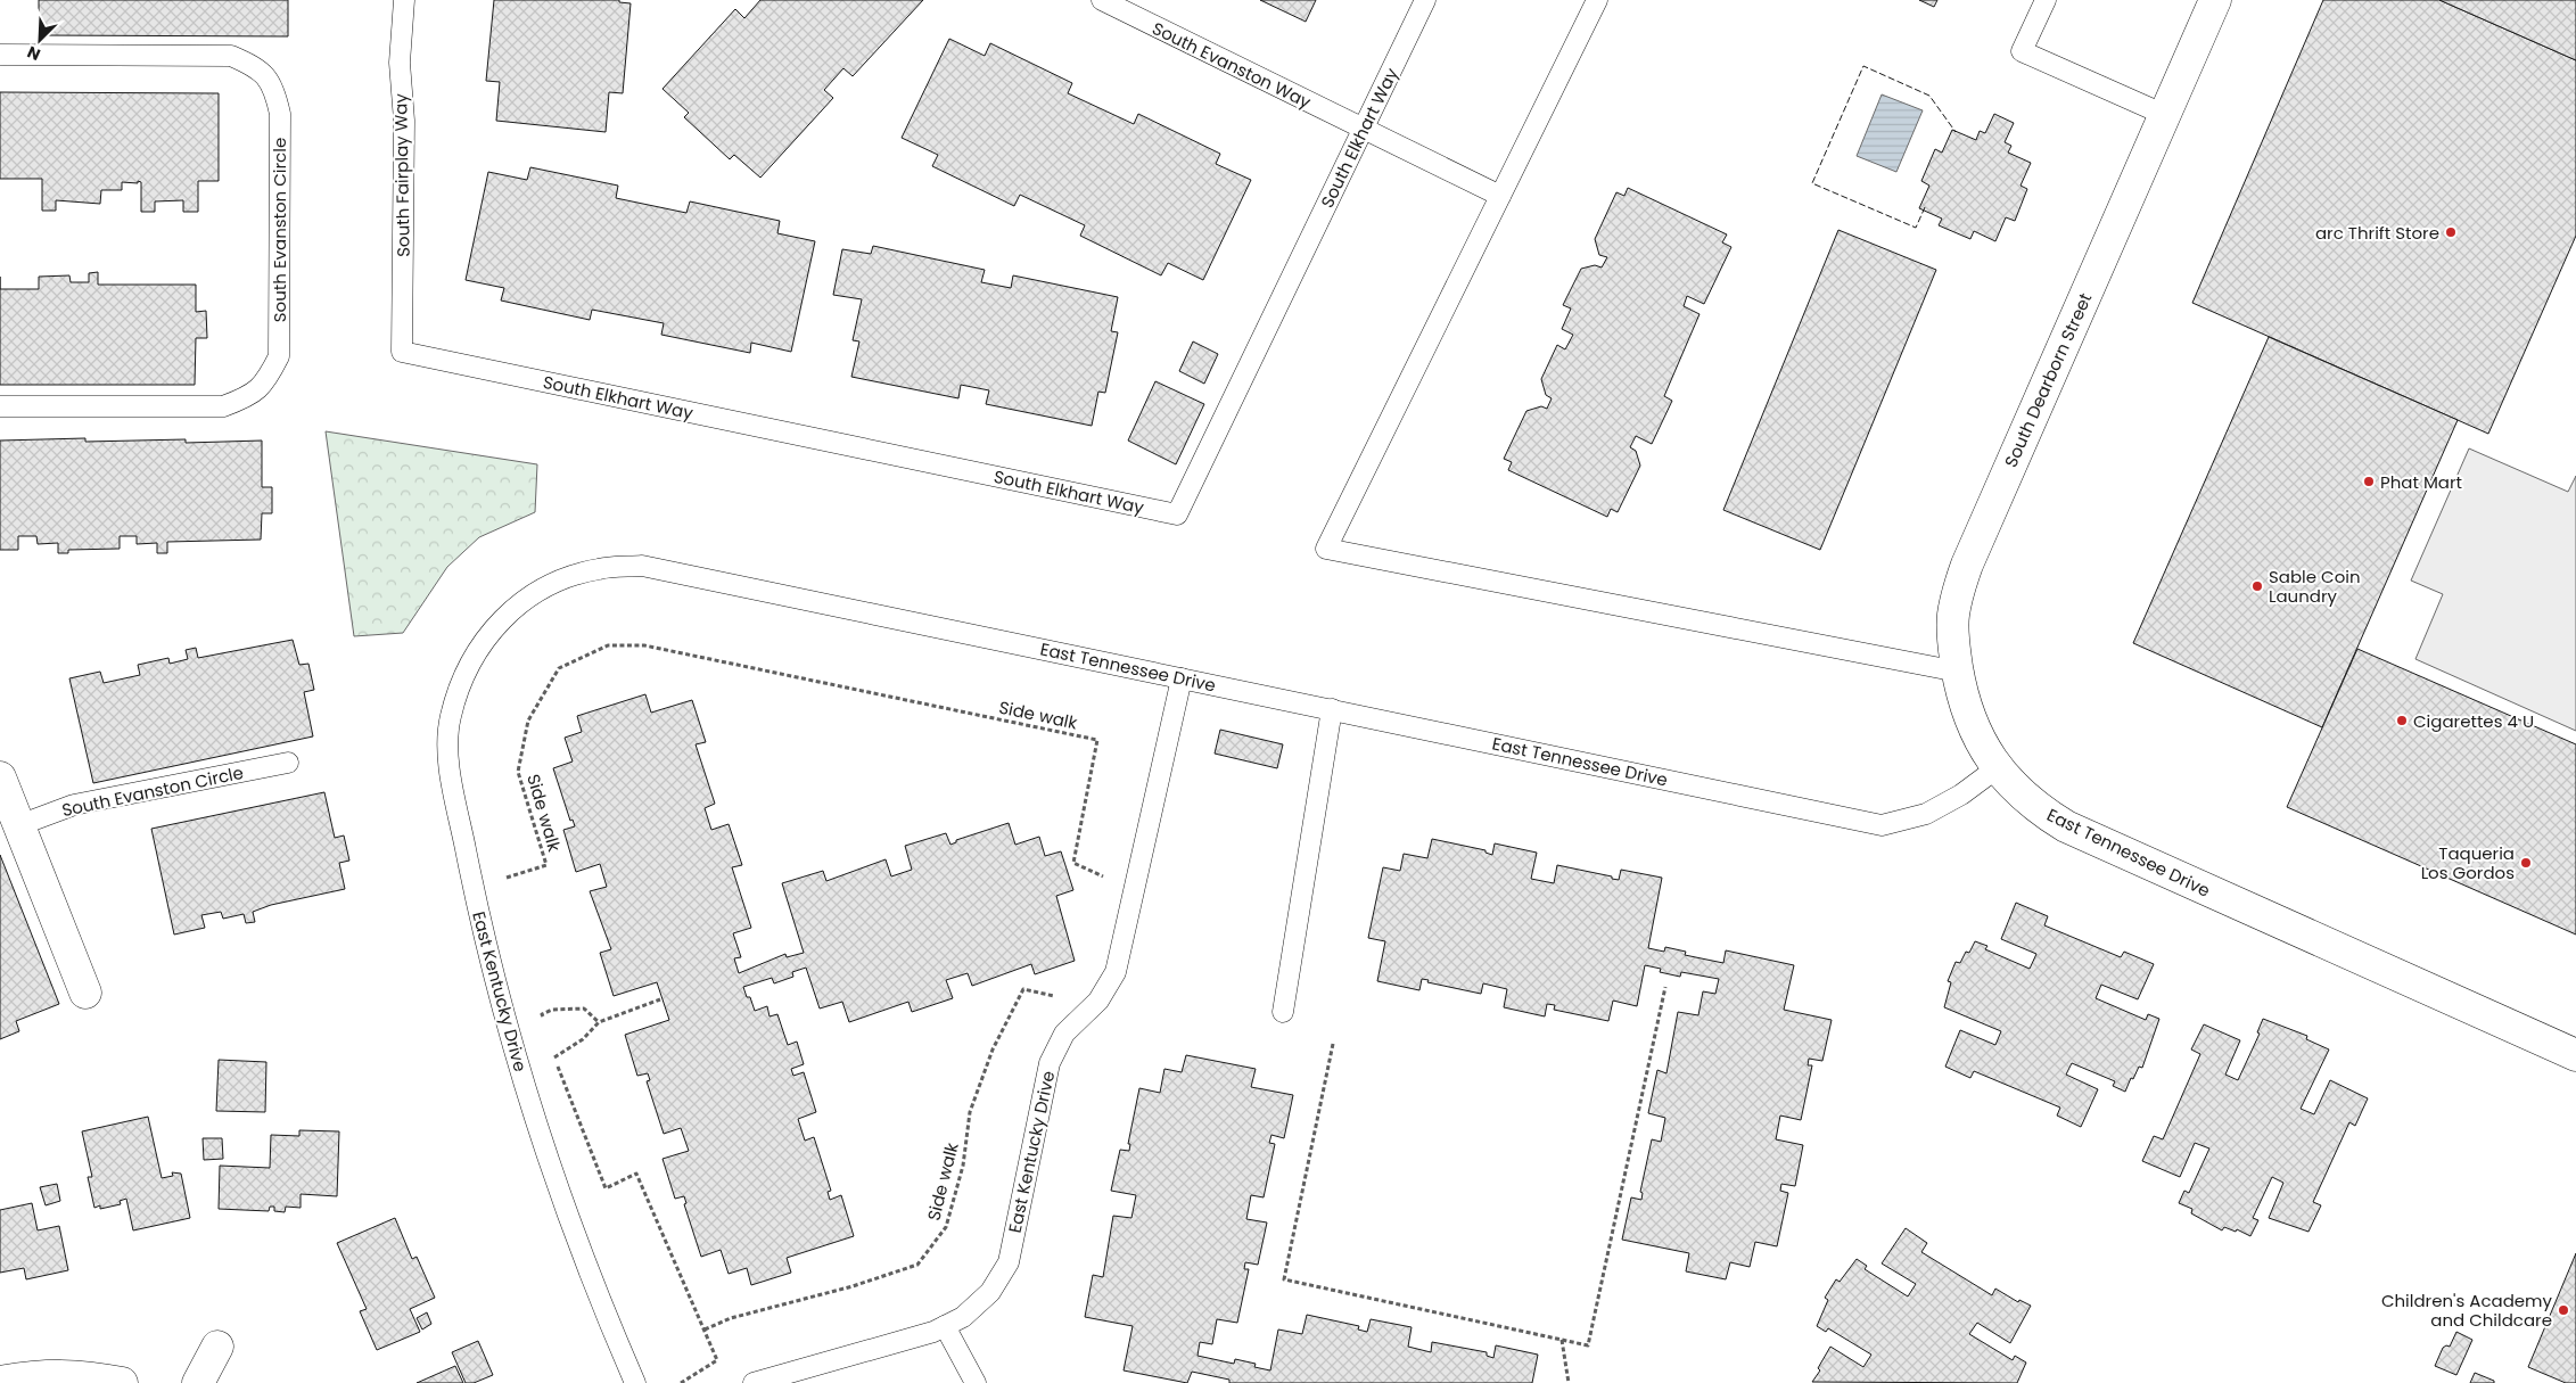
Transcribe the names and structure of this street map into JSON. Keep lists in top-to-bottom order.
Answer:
{
  "streets": {
    "street": ["South Dearborn Street", "East Tennessee Drive"],
    "lane": [
      "South Evanston Way",
      "South Elkhart Way",
      "South Fairplay Way",
      "South Evanston Circle",
      "East Kentucky Drive"
    ],
    "path": ["Side walk"]
  },
  "crossings": [
    ["South Evanston Way", "South Elkhart Way"],
    ["South Elkhart Way", "South Fairplay Way"],
    ["South Dearborn Street", "East Tennessee Drive"],
    ["East Tennessee Drive", "East Kentucky Drive"]
  ],
  "places": [
    "arc Thrift Store",
    "Phat Mart",
    "Sable Coin Laundry",
    "Cigarettes 4 U",
    "Taqueria Los Gordos",
    "Children's Academy and Childcare"
  ],
  "north": "bottom left"
}
